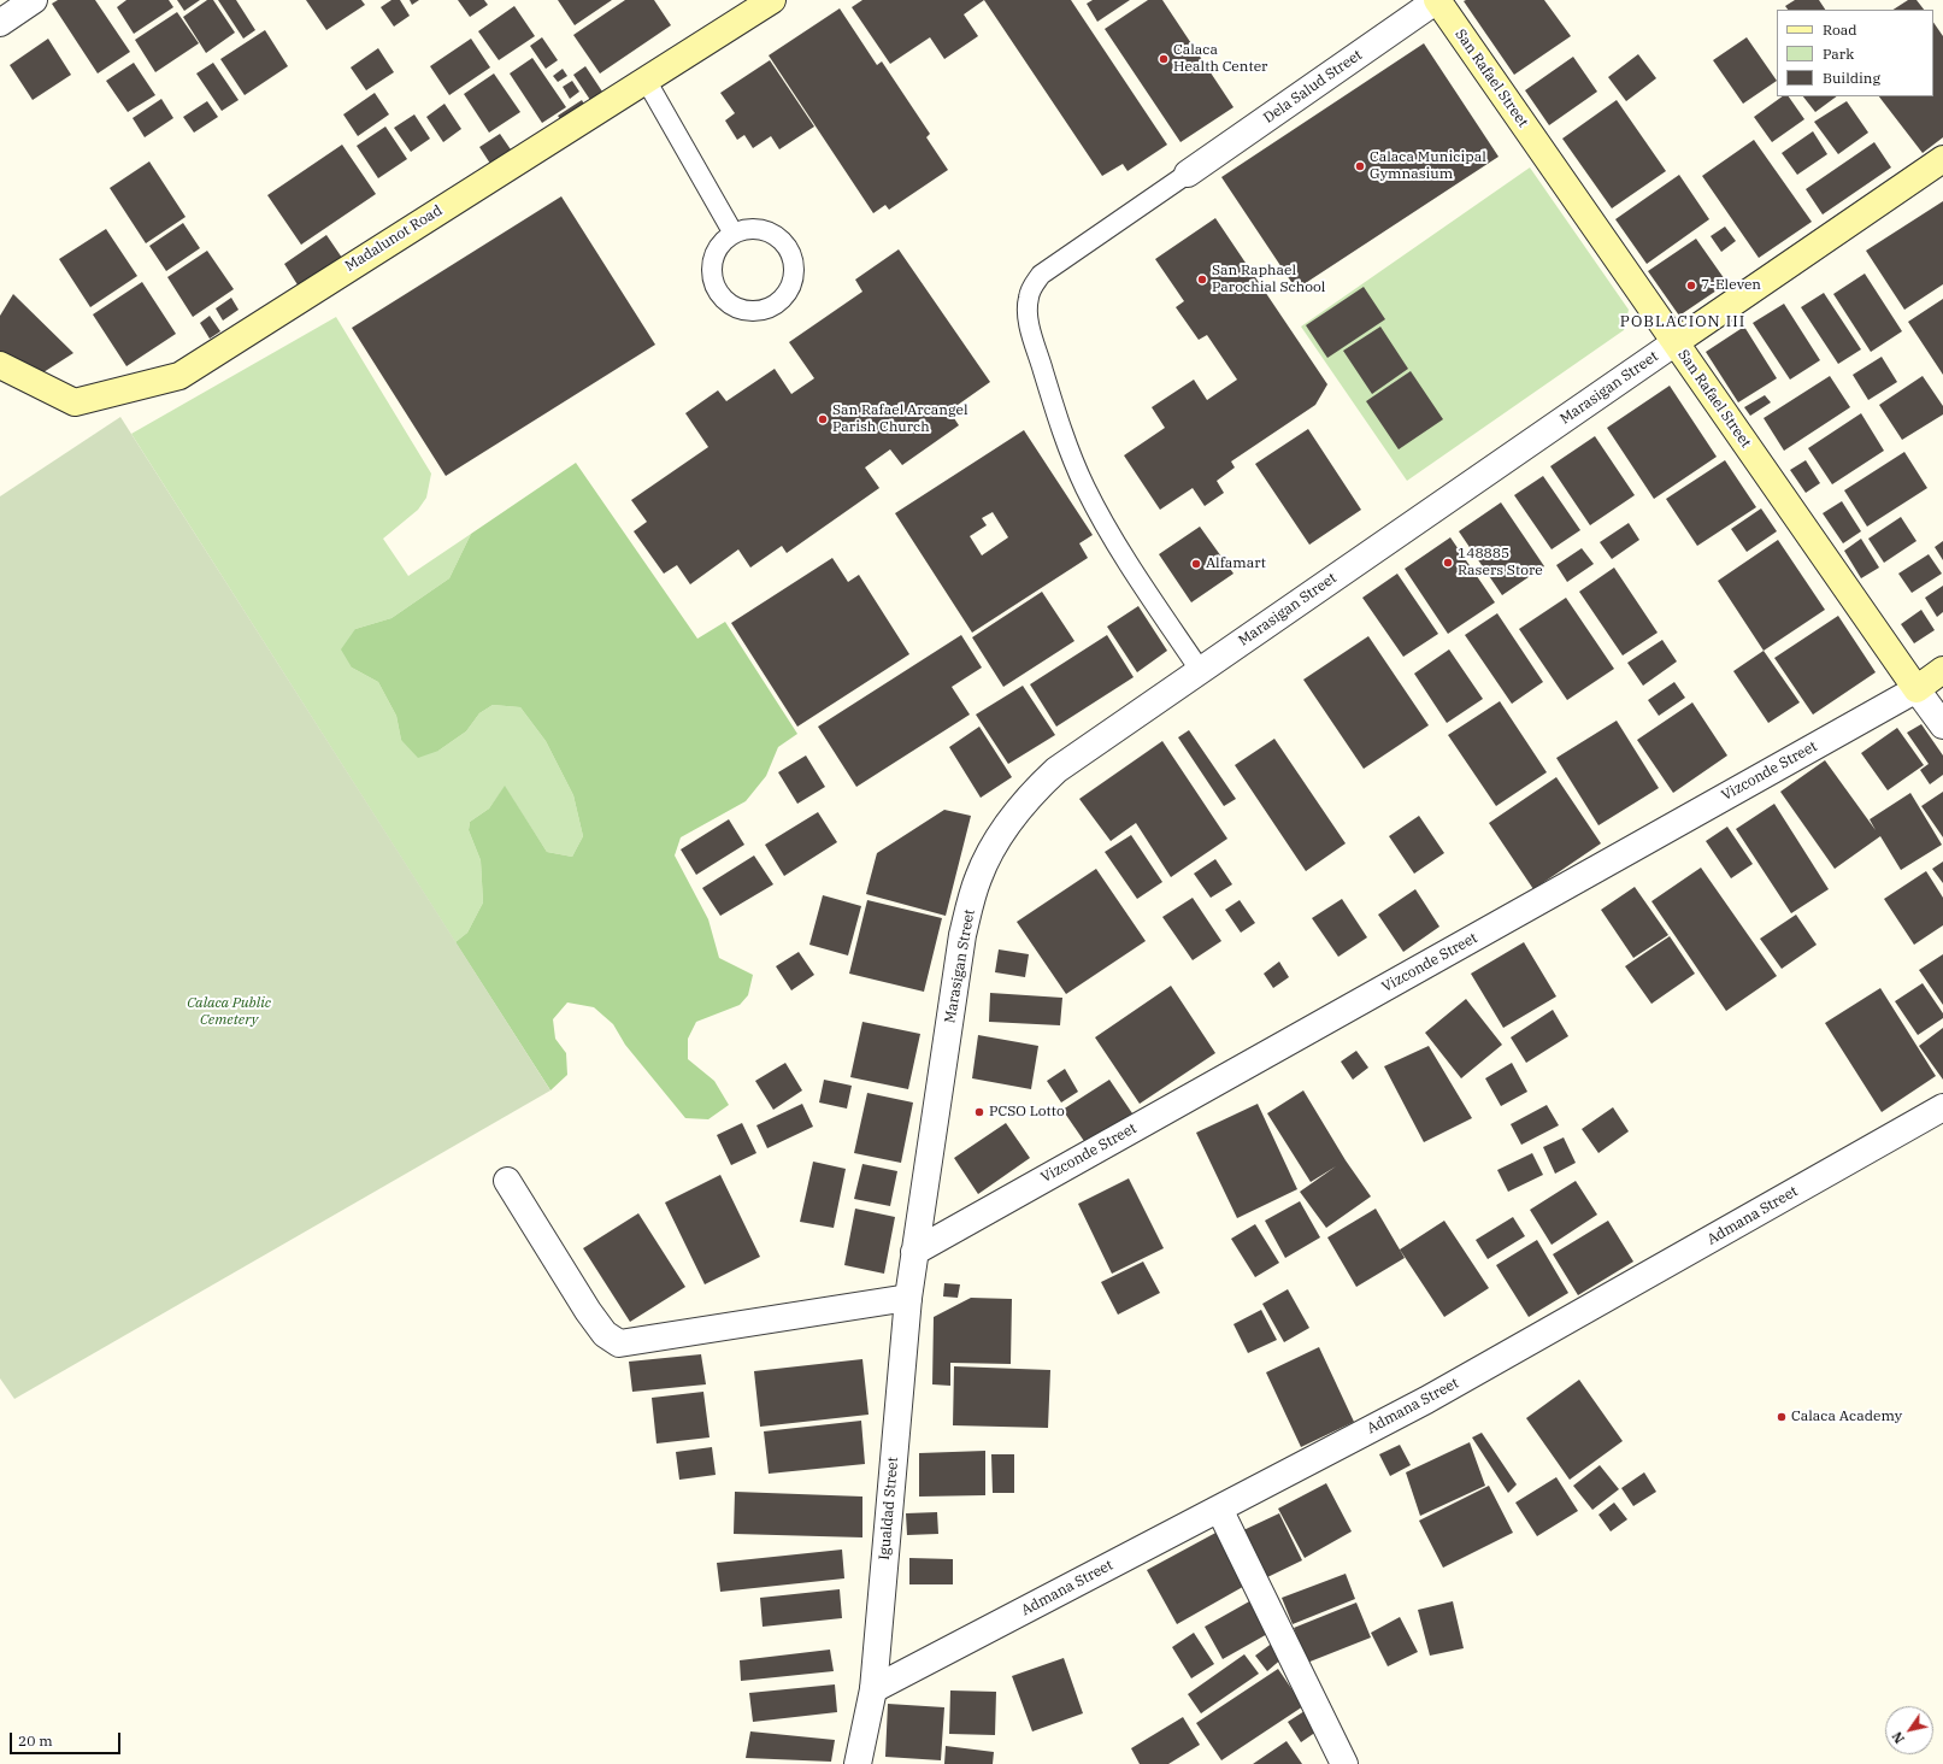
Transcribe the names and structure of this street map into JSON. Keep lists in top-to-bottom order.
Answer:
{
  "streets": {
    "main road": [
      "San Rafael Street",
      "Madalunot Road",
      "Marasigan Street",
      "Vizconde Street"
    ],
    "street": ["Dela Salud Street", "Admana Street", "Igualdad Street"]
  },
  "crossings": [
    ["San Rafael Street", "Dela Salud Street"],
    ["San Rafael Street", "Marasigan Street"],
    ["San Rafael Street", "Vizconde Street"],
    ["Marasigan Street", "Vizconde Street"],
    ["Marasigan Street", "Igualdad Street"],
    ["Vizconde Street", "Igualdad Street"],
    ["Admana Street", "Igualdad Street"]
  ],
  "districts": ["POBLACION III"],
  "parks": ["Calaca Public Cemetery"],
  "places": [
    "Calaca Health Center",
    "Calaca Municipal Gymnasium",
    "San Raphael Parochial School",
    "7-Eleven",
    "San Rafael Arcangel Parish Church",
    "148885 Rasers Store",
    "Alfamart",
    "PCSO Lotto",
    "Calaca Academy"
  ],
  "legend": ["Road", "Park", "Building"],
  "scale_bar": "20 m",
  "north": "bottom left"
}
